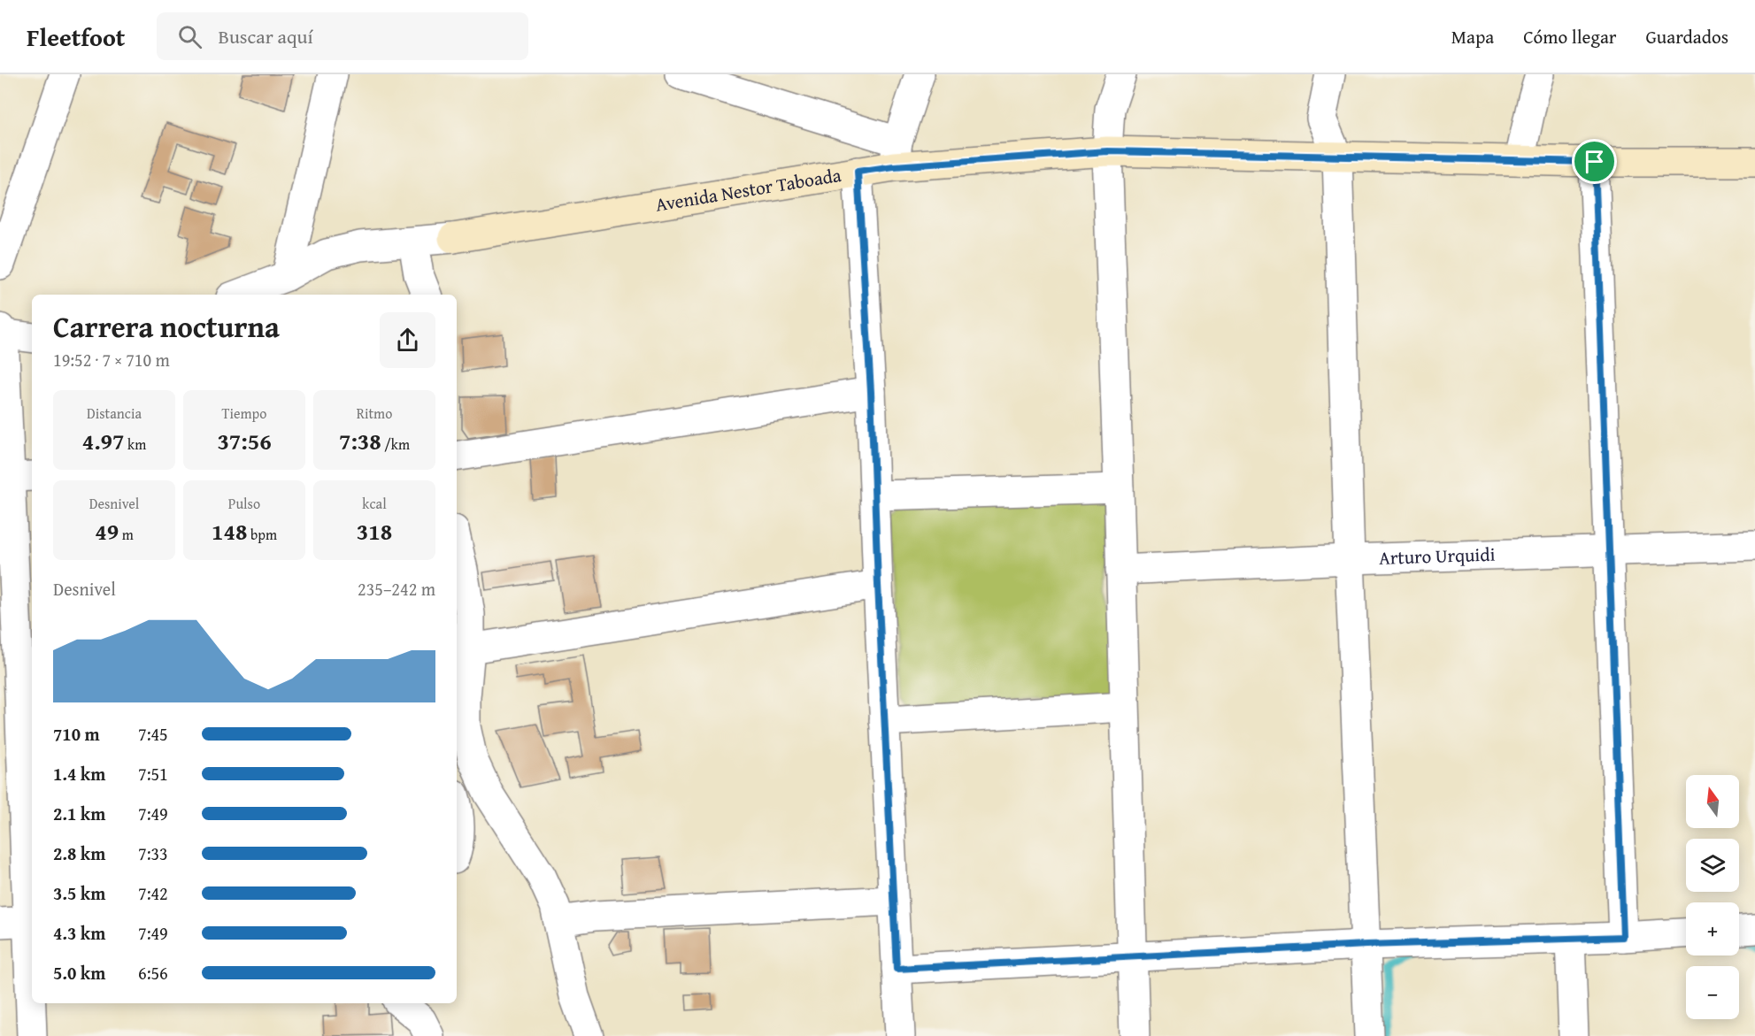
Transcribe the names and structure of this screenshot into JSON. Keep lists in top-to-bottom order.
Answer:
{
  "streets": {
    "street": ["Avenida Nestor Taboada", "Arturo Urquidi"]
  },
  "north": "top",
  "page": {
    "header": "Fleetfoot",
    "search": "Buscar aquí",
    "nav": ["Mapa", "Cómo llegar", "Guardados"],
    "heading": ["Carrera nocturna", "19:52 · 7 × 710 m"],
    "stats": [
      ["Distancia", "4.97 km"],
      ["Tiempo", "37:56"],
      ["Ritmo", "7:38 /km"],
      ["Desnivel", "49 m"],
      ["Pulso", "148 bpm"],
      ["kcal", "318"]
    ],
    "chart": ["Desnivel", "235–242 m"],
    "list": [
      {
        "name": "710 m",
        "note": "7:45"
      },
      {
        "name": "1.4 km",
        "note": "7:51"
      },
      {
        "name": "2.1 km",
        "note": "7:49"
      },
      {
        "name": "2.8 km",
        "note": "7:33"
      },
      {
        "name": "3.5 km",
        "note": "7:42"
      },
      {
        "name": "4.3 km",
        "note": "7:49"
      },
      {
        "name": "5.0 km",
        "note": "6:56"
      }
    ],
    "map_buttons": ["+", "−"]
  }
}
